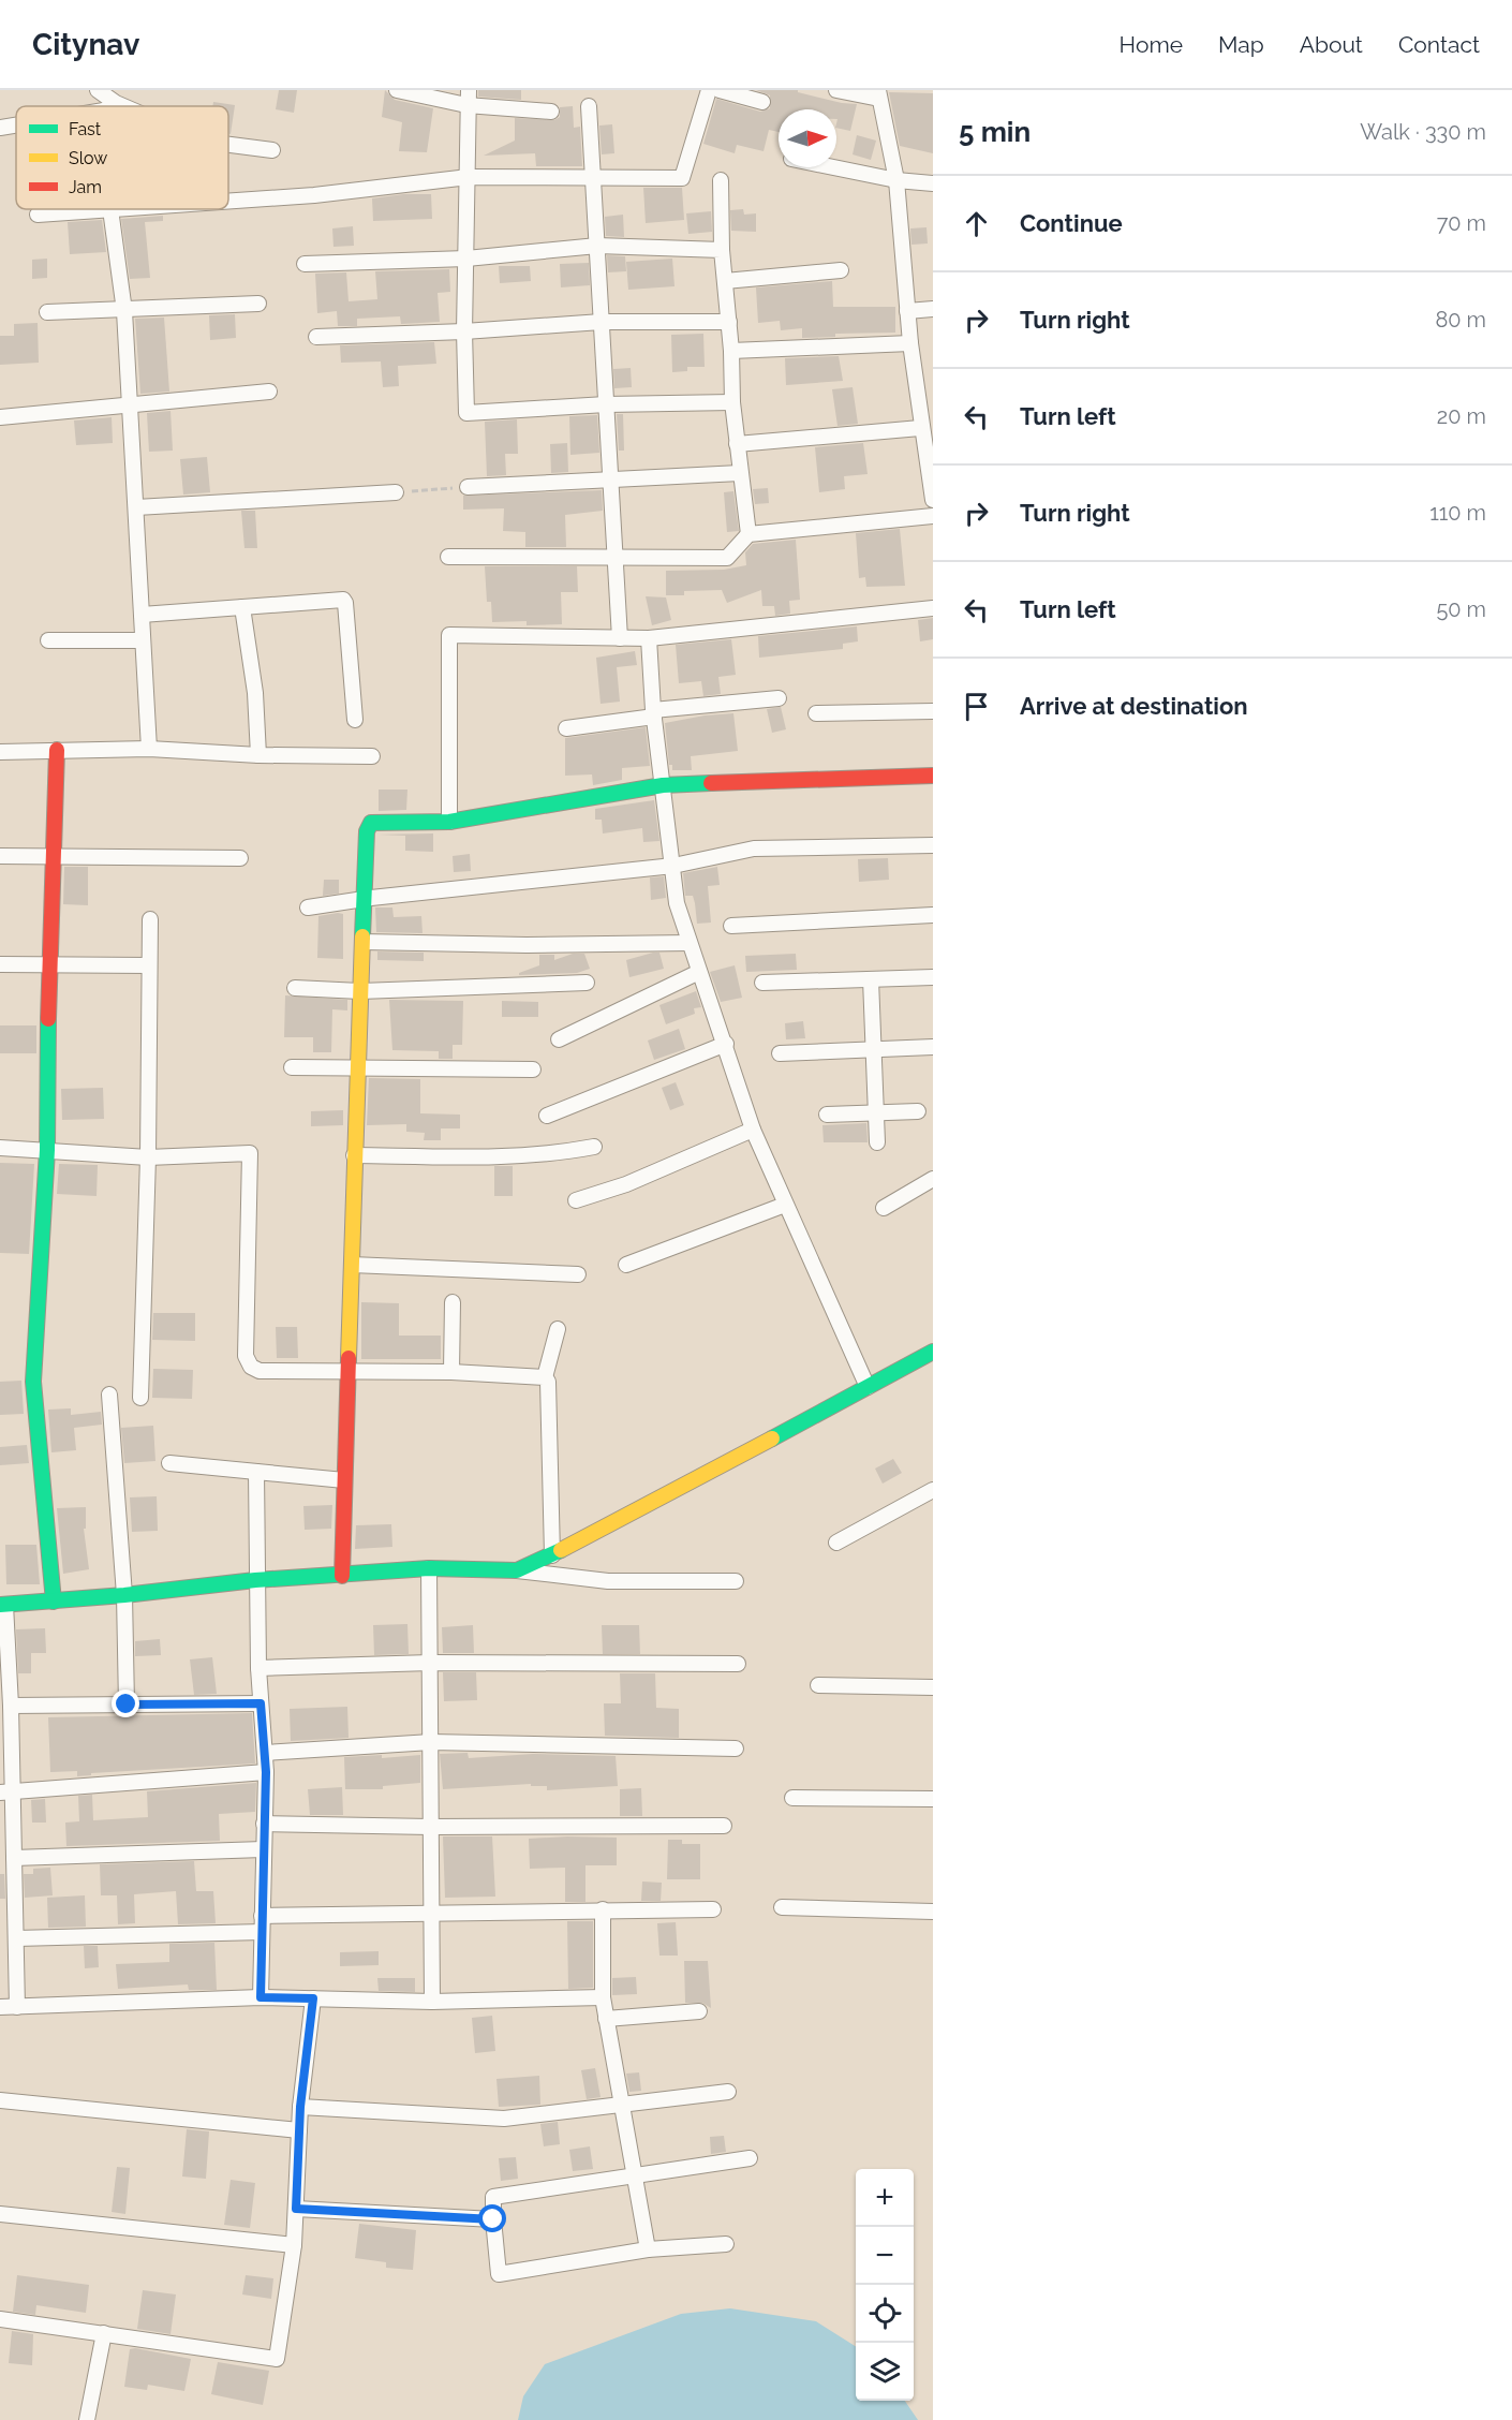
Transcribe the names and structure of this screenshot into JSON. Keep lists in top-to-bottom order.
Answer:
{
  "legend": ["Fast", "Slow", "Jam"],
  "north": "right",
  "page": {
    "header": "Citynav",
    "nav": [
      "Home",
      "Map",
      "About",
      "Contact"
    ],
    "heading": ["5 min", "Walk · 330 m"],
    "list": [
      ["Continue", "70 m"],
      ["Turn right", "80 m"],
      ["Turn left", "20 m"],
      ["Turn right", "110 m"],
      ["Turn left", "50 m"],
      "Arrive at destination"
    ],
    "map_buttons": ["+", "−"]
  }
}
